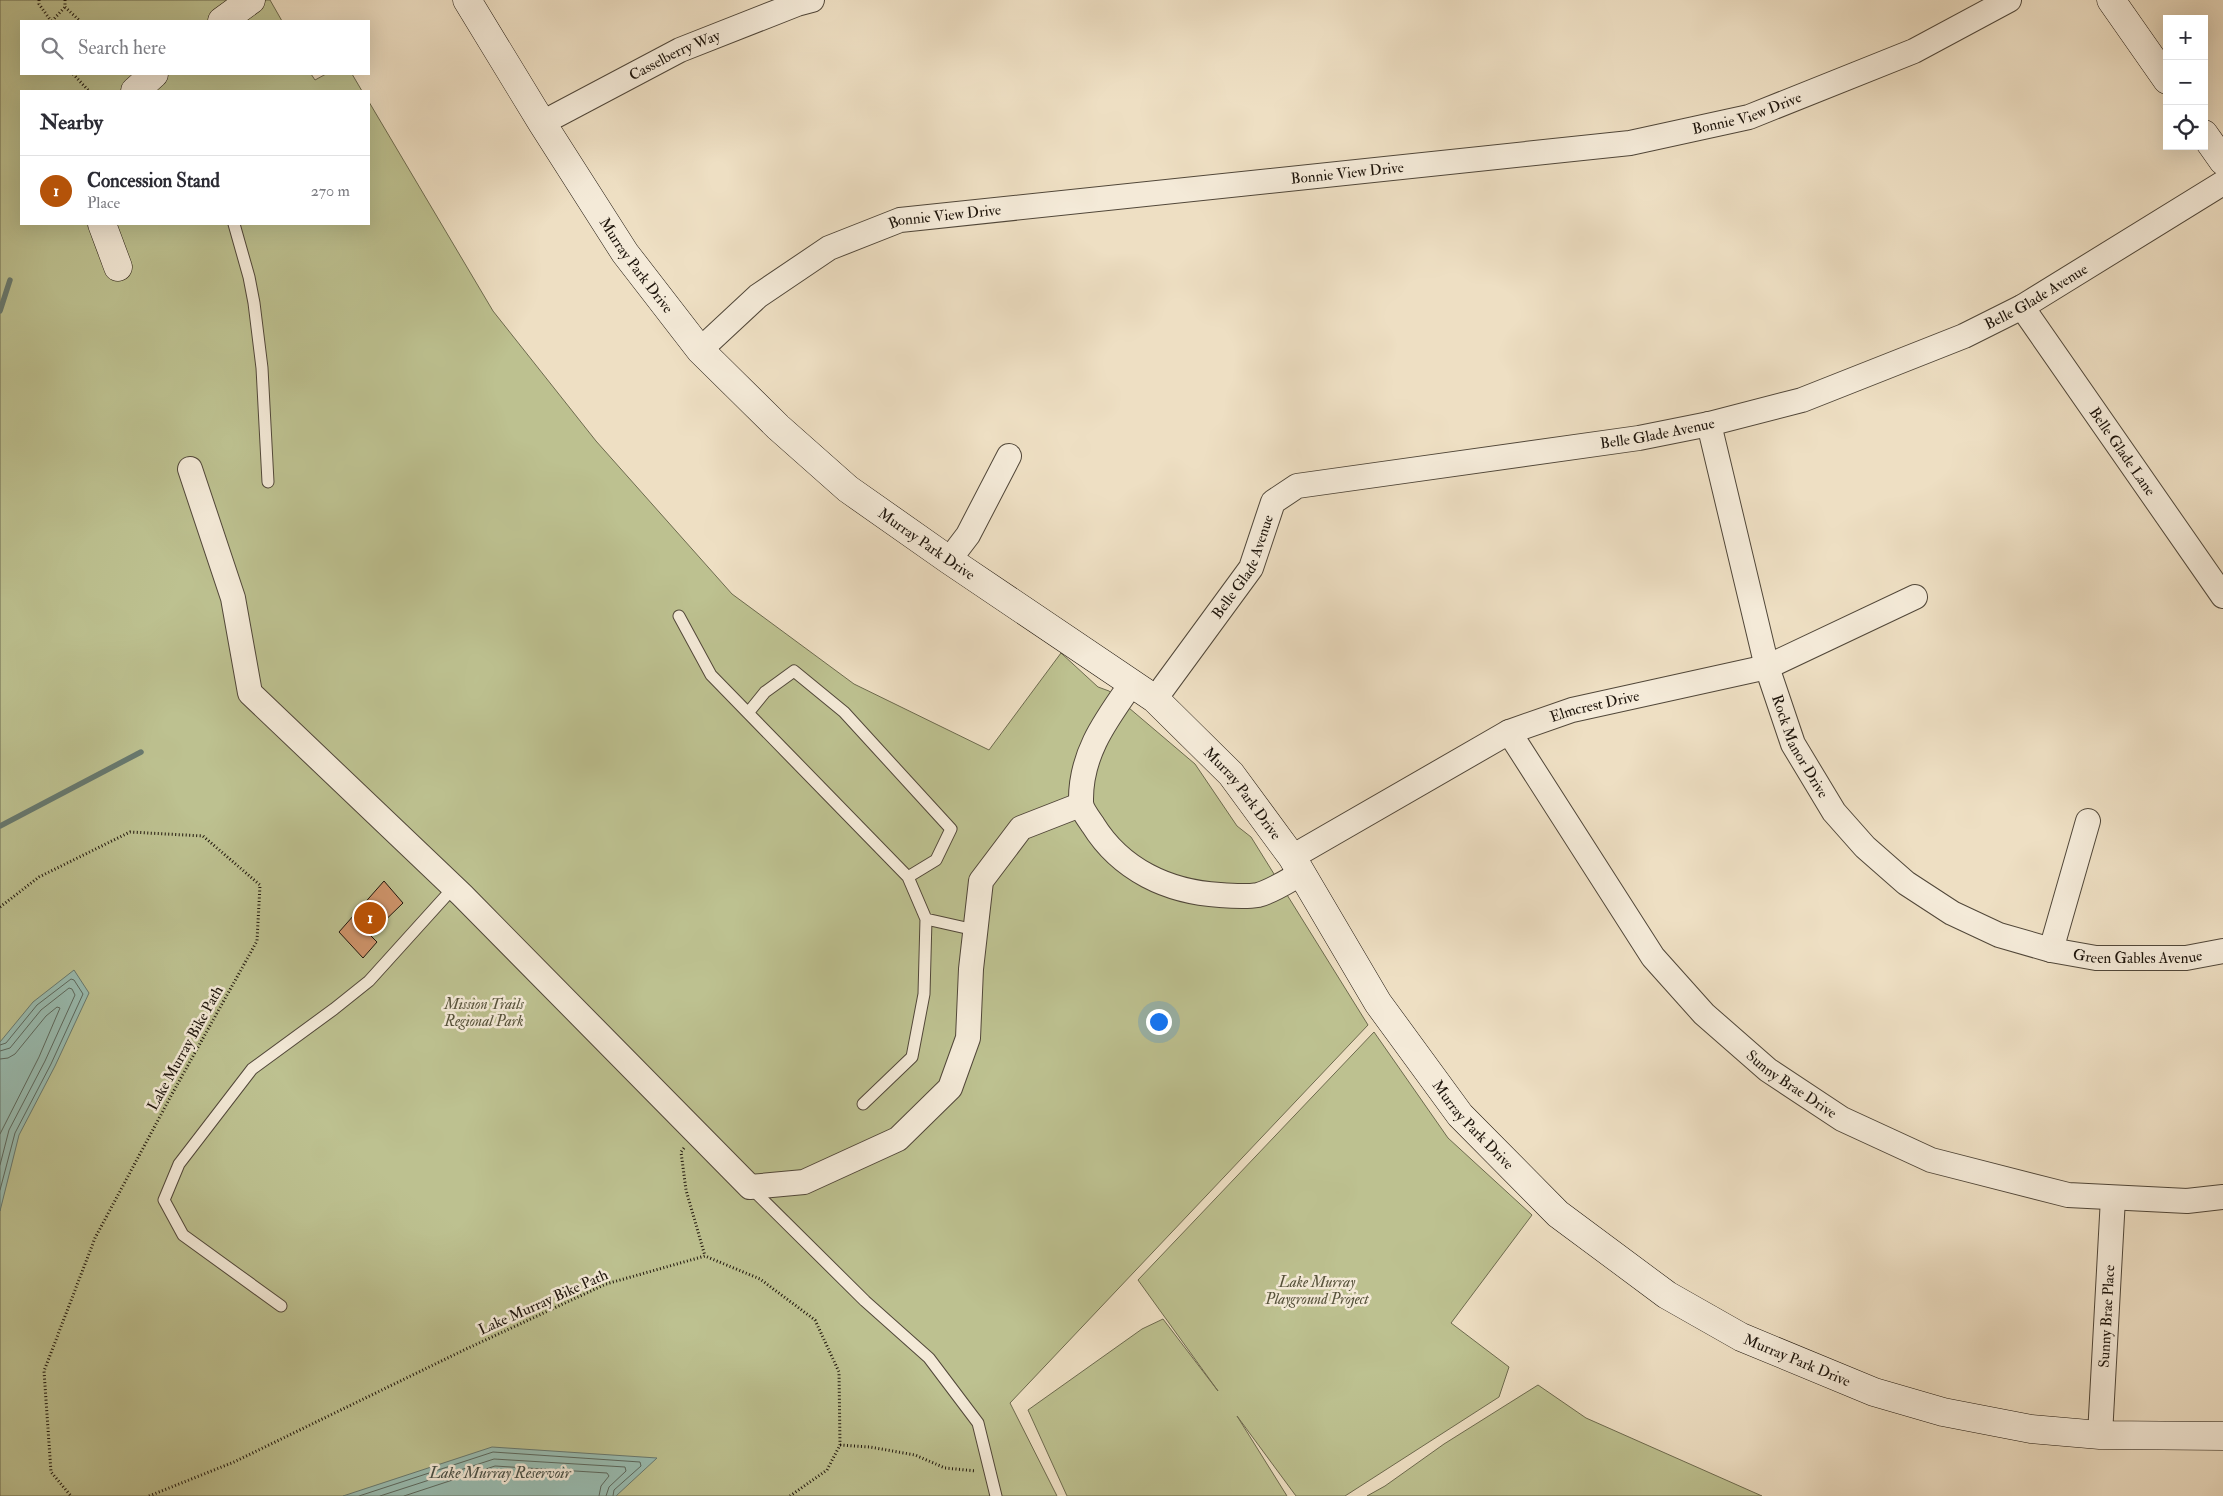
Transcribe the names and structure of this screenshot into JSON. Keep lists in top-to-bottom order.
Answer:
{
  "streets": {
    "street": [
      "Casselberry Way",
      "Bonnie View Drive",
      "Murray Park Drive",
      "Belle Glade Avenue",
      "Belle Glade Lane",
      "Elmcrest Drive",
      "Rock Manor Drive",
      "Green Gables Avenue",
      "Sunny Brae Drive",
      "Sunny Brae Place"
    ],
    "path": ["Lake Murray Bike Path"]
  },
  "crossings": [
    ["Casselberry Way", "Murray Park Drive"],
    ["Bonnie View Drive", "Murray Park Drive"],
    ["Murray Park Drive", "Belle Glade Avenue"],
    ["Murray Park Drive", "Elmcrest Drive"],
    ["Murray Park Drive", "Sunny Brae Place"],
    ["Belle Glade Avenue", "Belle Glade Lane"],
    ["Belle Glade Avenue", "Rock Manor Drive"],
    ["Elmcrest Drive", "Rock Manor Drive"],
    ["Elmcrest Drive", "Sunny Brae Drive"],
    ["Rock Manor Drive", "Green Gables Avenue"],
    ["Sunny Brae Drive", "Sunny Brae Place"]
  ],
  "water": ["Lake Murray Reservoir"],
  "parks": ["Mission Trails Regional Park", "Lake Murray Playground Project"],
  "page": {
    "map_buttons": ["+", "−"],
    "search": "Search here",
    "heading": "Nearby",
    "list": [
      {
        "mark": "1",
        "name": "Concession Stand",
        "note": "Place",
        "value": "270 m"
      }
    ],
    "pins": "1"
  }
}
